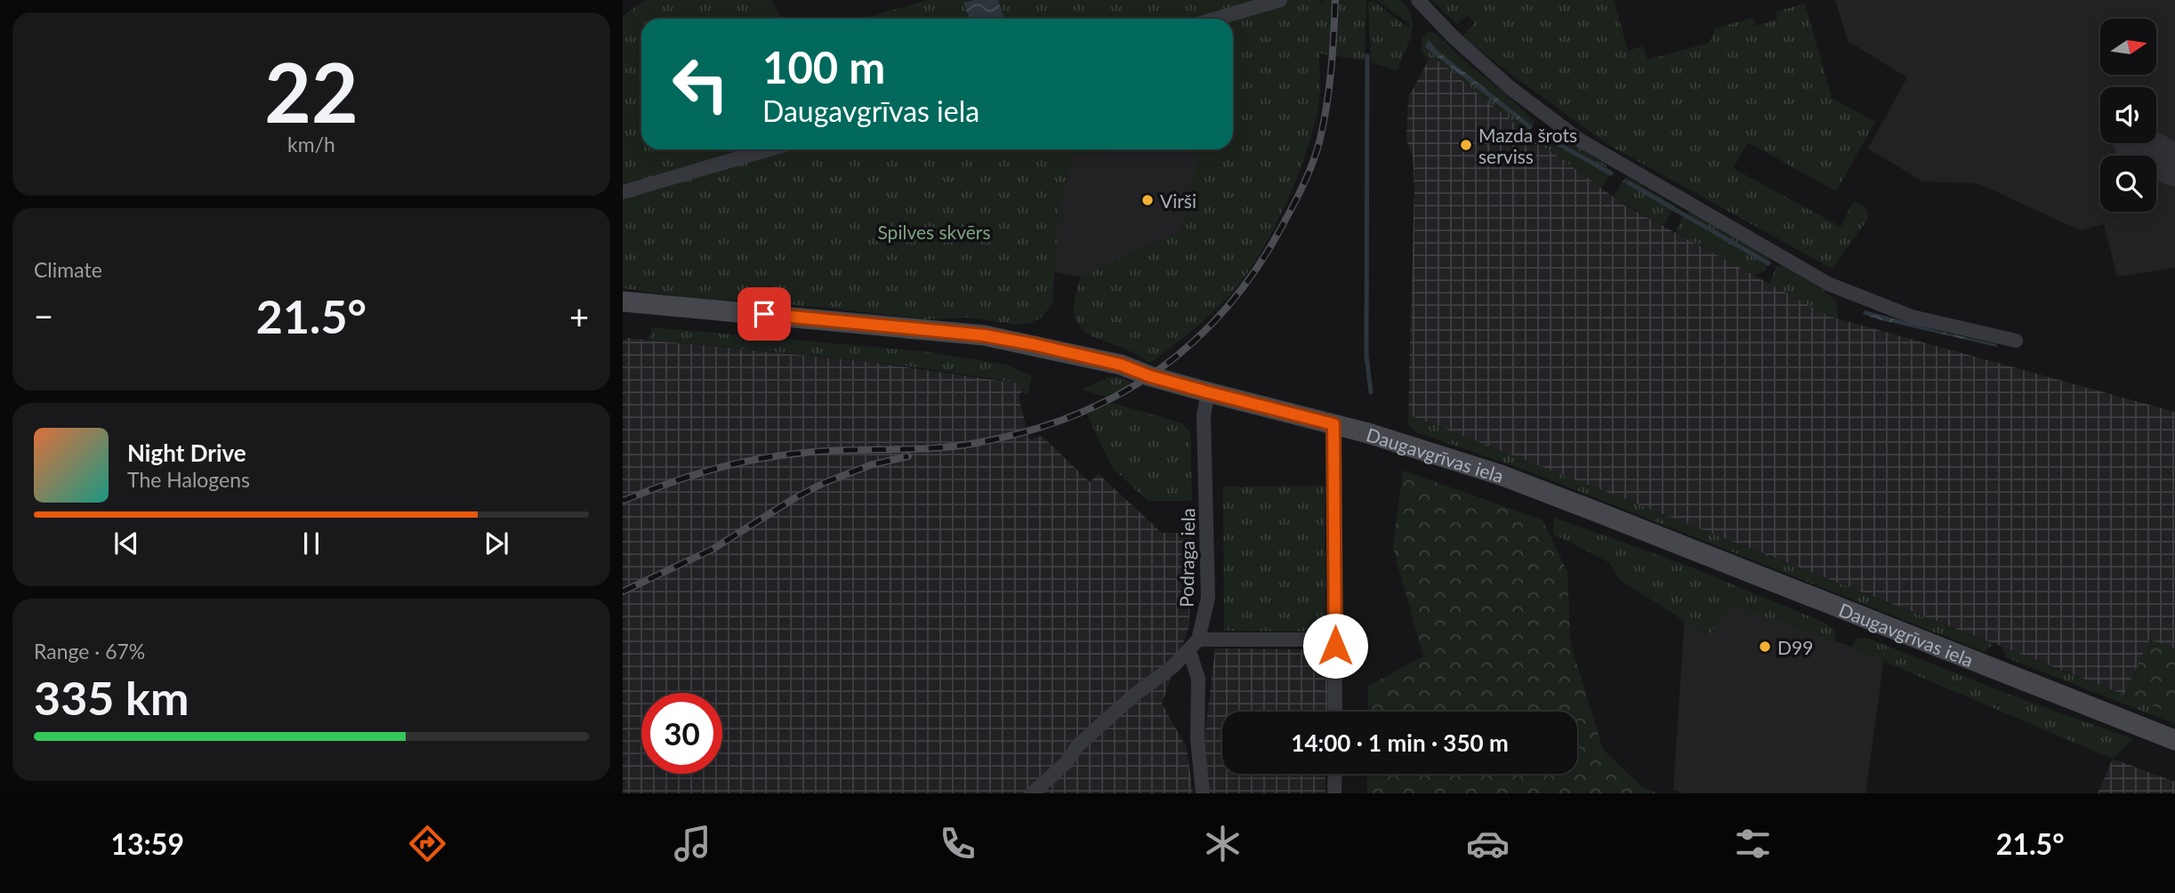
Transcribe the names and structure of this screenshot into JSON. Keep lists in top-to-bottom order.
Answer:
{
  "streets": {
    "main road": ["Daugavgrīvas iela"],
    "street": ["Podraga iela"]
  },
  "crossings": [
    ["Daugavgrīvas iela", "Podraga iela"]
  ],
  "parks": ["Spilves skvērs"],
  "places": ["Mazda šrots serviss", "Virši", "D99"],
  "north": "right",
  "page": {
    "tile": [
      ["22", "km/h"],
      "Climate",
      ["Range · 67%", "335 km"]
    ],
    "turn": ["100 m", "Daugavgrīvas iela"],
    "heat": ["−", "21.5°", "+"],
    "song": ["Night Drive", "The Halogens"],
    "limit": "30",
    "trip": "14:00 · 1 min · 350 m",
    "tabs": ["13:59", "21.5°"]
  }
}
